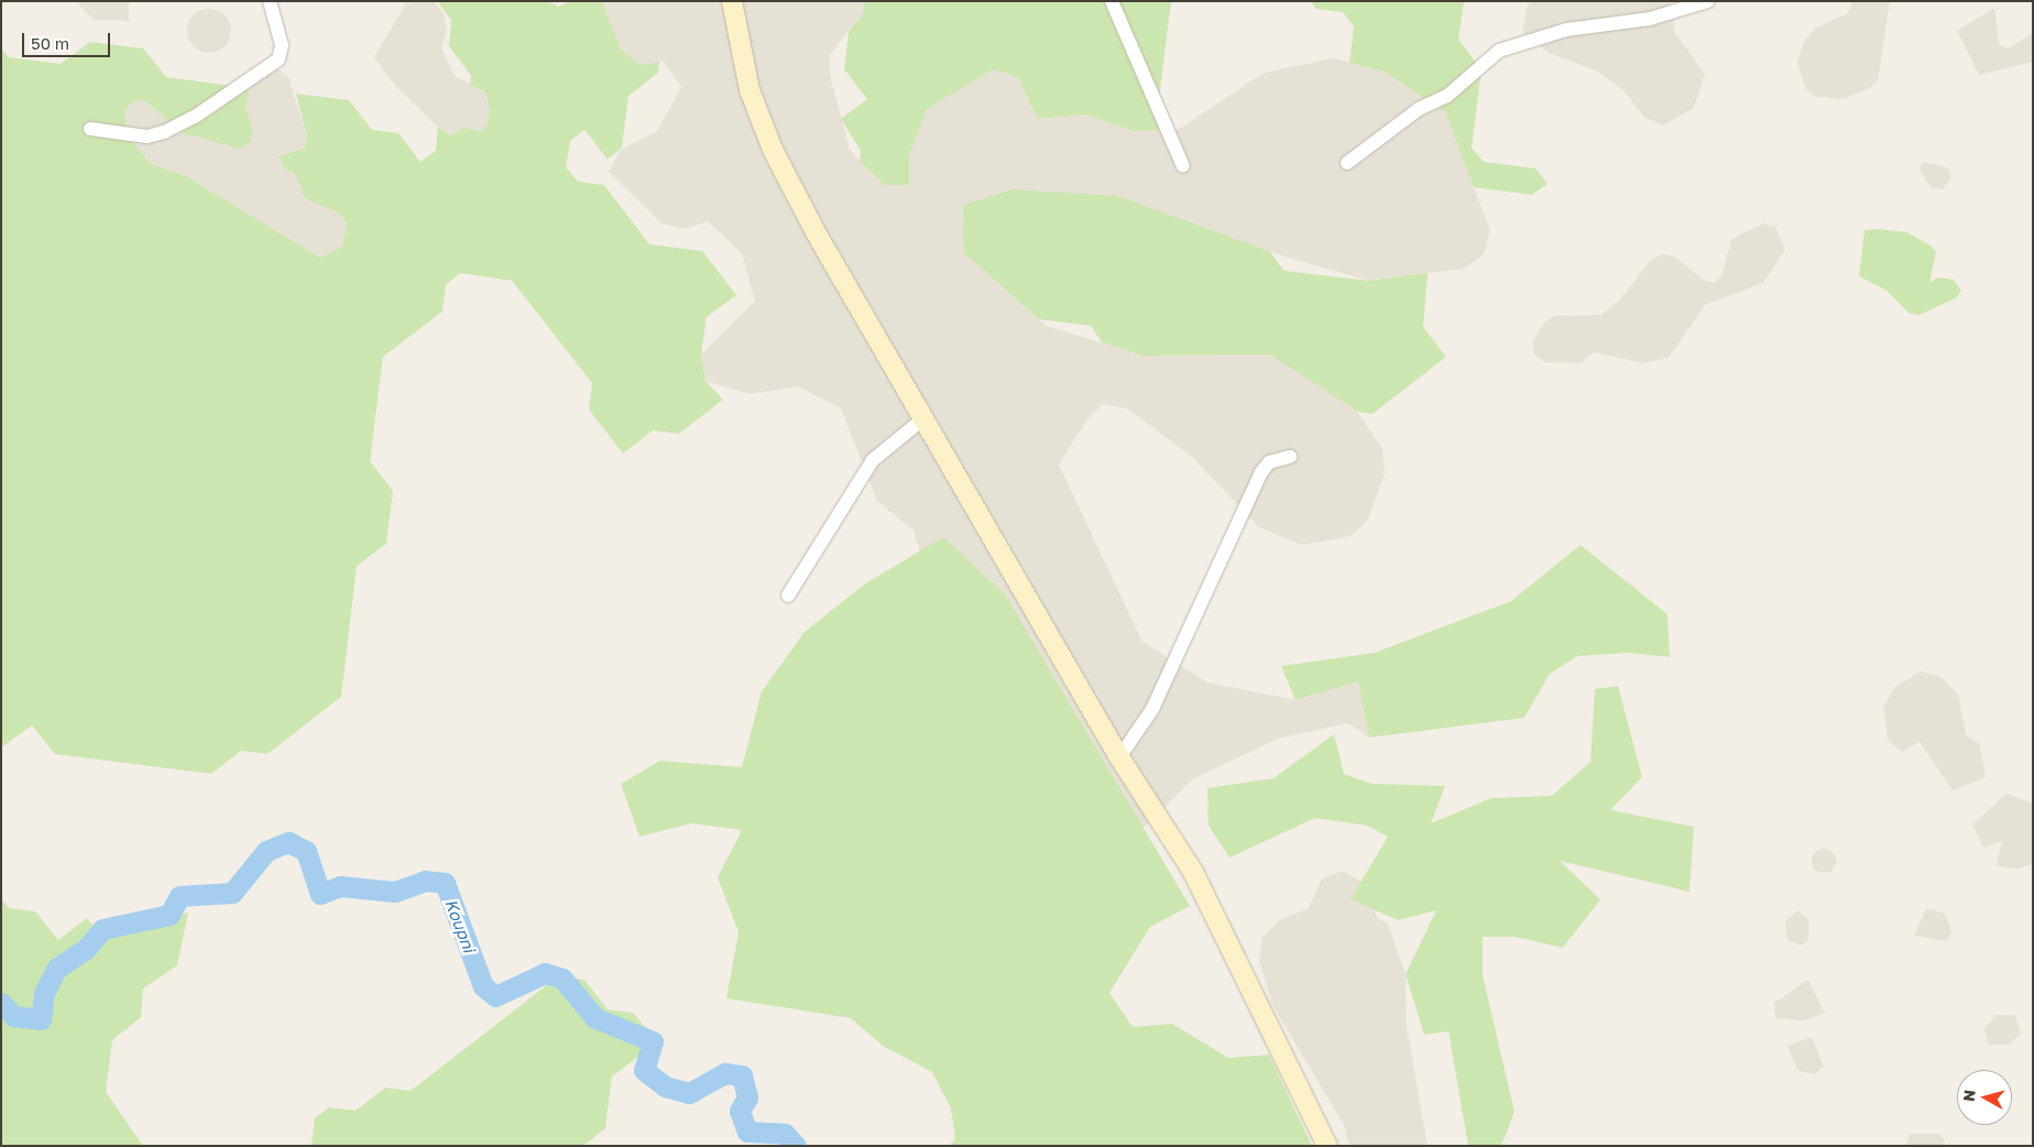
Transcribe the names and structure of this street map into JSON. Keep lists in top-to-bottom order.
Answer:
{
  "water": ["Koupni"],
  "scale_bar": "50 m",
  "north": "left"
}
